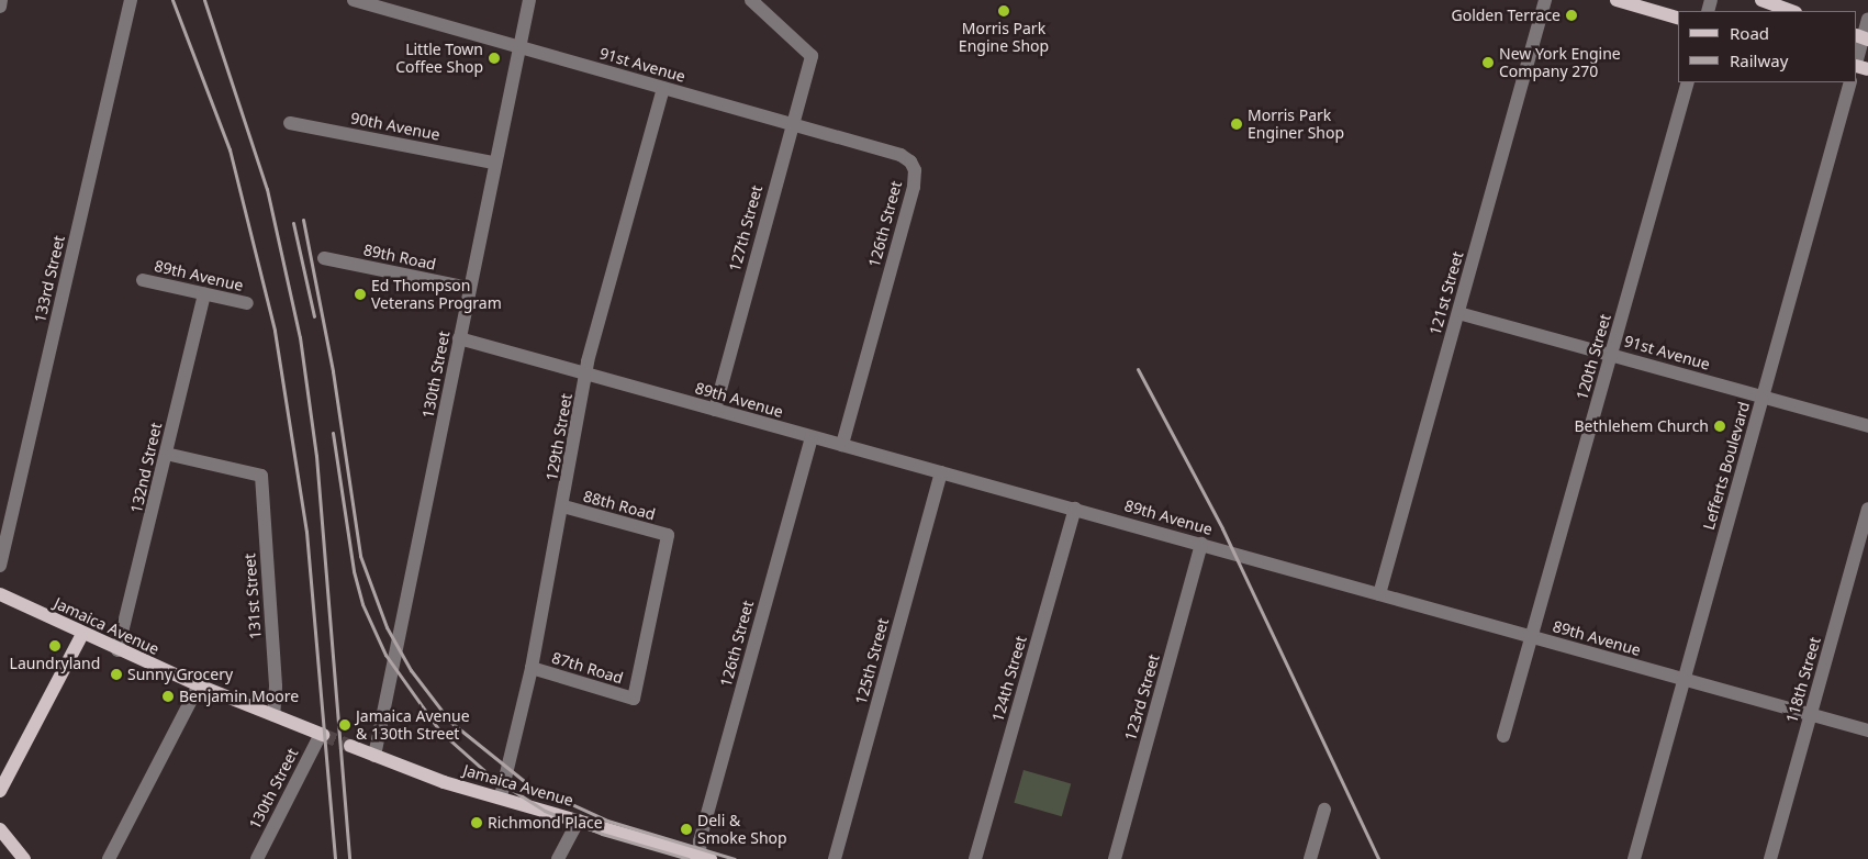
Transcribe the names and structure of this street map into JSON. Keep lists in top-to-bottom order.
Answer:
{
  "streets": {
    "main road": ["Jamaica Avenue"],
    "street": [
      "91st Avenue",
      "90th Avenue",
      "126th Street",
      "127th Street",
      "89th Road",
      "89th Avenue",
      "133rd Street",
      "121st Street",
      "120th Street",
      "130th Street",
      "129th Street",
      "Lefferts Boulevard",
      "132nd Street",
      "88th Road",
      "131st Street",
      "125th Street",
      "87th Road",
      "124th Street",
      "118th Street",
      "123rd Street"
    ]
  },
  "crossings": [
    ["91st Avenue", "126th Street"],
    ["91st Avenue", "127th Street"],
    ["91st Avenue", "121st Street"],
    ["91st Avenue", "120th Street"],
    ["91st Avenue", "130th Street"],
    ["91st Avenue", "129th Street"],
    ["91st Avenue", "Lefferts Boulevard"],
    ["90th Avenue", "130th Street"],
    ["126th Street", "89th Avenue"],
    ["126th Street", "Jamaica Avenue"],
    ["127th Street", "89th Avenue"],
    ["89th Road", "130th Street"],
    ["89th Avenue", "121st Street"],
    ["89th Avenue", "120th Street"],
    ["89th Avenue", "130th Street"],
    ["89th Avenue", "129th Street"],
    ["89th Avenue", "Lefferts Boulevard"],
    ["89th Avenue", "132nd Street"],
    ["89th Avenue", "125th Street"],
    ["89th Avenue", "124th Street"],
    ["89th Avenue", "118th Street"],
    ["89th Avenue", "123rd Street"],
    ["130th Street", "Jamaica Avenue"],
    ["129th Street", "88th Road"],
    ["129th Street", "Jamaica Avenue"],
    ["129th Street", "87th Road"],
    ["132nd Street", "131st Street"],
    ["132nd Street", "Jamaica Avenue"],
    ["88th Road", "87th Road"],
    ["131st Street", "Jamaica Avenue"]
  ],
  "places": [
    "Morris Park Engine Shop",
    "Golden Terrace",
    "Little Town Coffee Shop",
    "New York Engine Company 270",
    "Morris Park Enginer Shop",
    "Ed Thompson Veterans Program",
    "Bethlehem Church",
    "Laundryland",
    "Sunny Grocery",
    "Benjamin Moore",
    "Jamaica Avenue & 130th Street",
    "Richmond Place",
    "Deli & Smoke Shop"
  ],
  "legend": ["Road", "Railway"]
}
